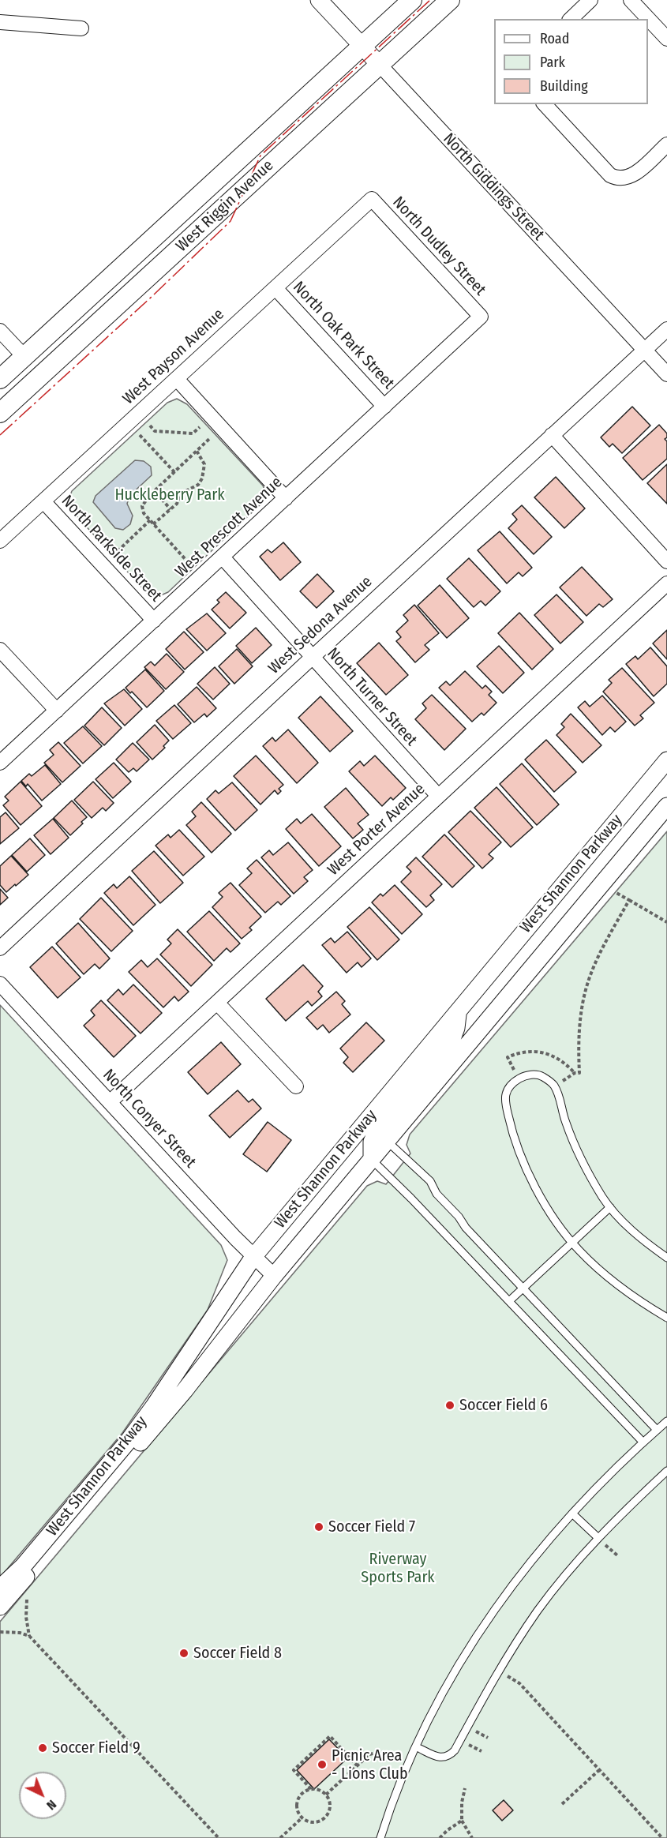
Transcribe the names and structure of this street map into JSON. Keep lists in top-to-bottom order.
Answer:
{
  "streets": {
    "main road": ["West Riggin Avenue"],
    "street": [
      "North Giddings Street",
      "North Dudley Street",
      "North Oak Park Street",
      "West Payson Avenue",
      "West Prescott Avenue",
      "North Parkside Street",
      "West Sedona Avenue",
      "North Turner Street",
      "West Porter Avenue",
      "West Shannon Parkway",
      "North Conyer Street"
    ]
  },
  "crossings": [
    ["North Giddings Street", "West Riggin Avenue"],
    ["North Giddings Street", "West Sedona Avenue"],
    ["North Dudley Street", "West Payson Avenue"],
    ["North Dudley Street", "West Prescott Avenue"],
    ["North Oak Park Street", "West Payson Avenue"],
    ["North Oak Park Street", "West Prescott Avenue"],
    ["West Payson Avenue", "North Parkside Street"],
    ["West Prescott Avenue", "North Parkside Street"],
    ["West Prescott Avenue", "North Turner Street"],
    ["West Sedona Avenue", "North Turner Street"],
    ["North Turner Street", "West Porter Avenue"],
    ["West Porter Avenue", "North Conyer Street"],
    ["West Shannon Parkway", "North Conyer Street"]
  ],
  "parks": ["Huckleberry Park", "Riverway Sports Park"],
  "places": [
    "Soccer Field 6",
    "Soccer Field 7",
    "Soccer Field 8",
    "Soccer Field 9",
    "Picnic Area - Lions Club"
  ],
  "legend": ["Road", "Park", "Building"],
  "north": "bottom right"
}
